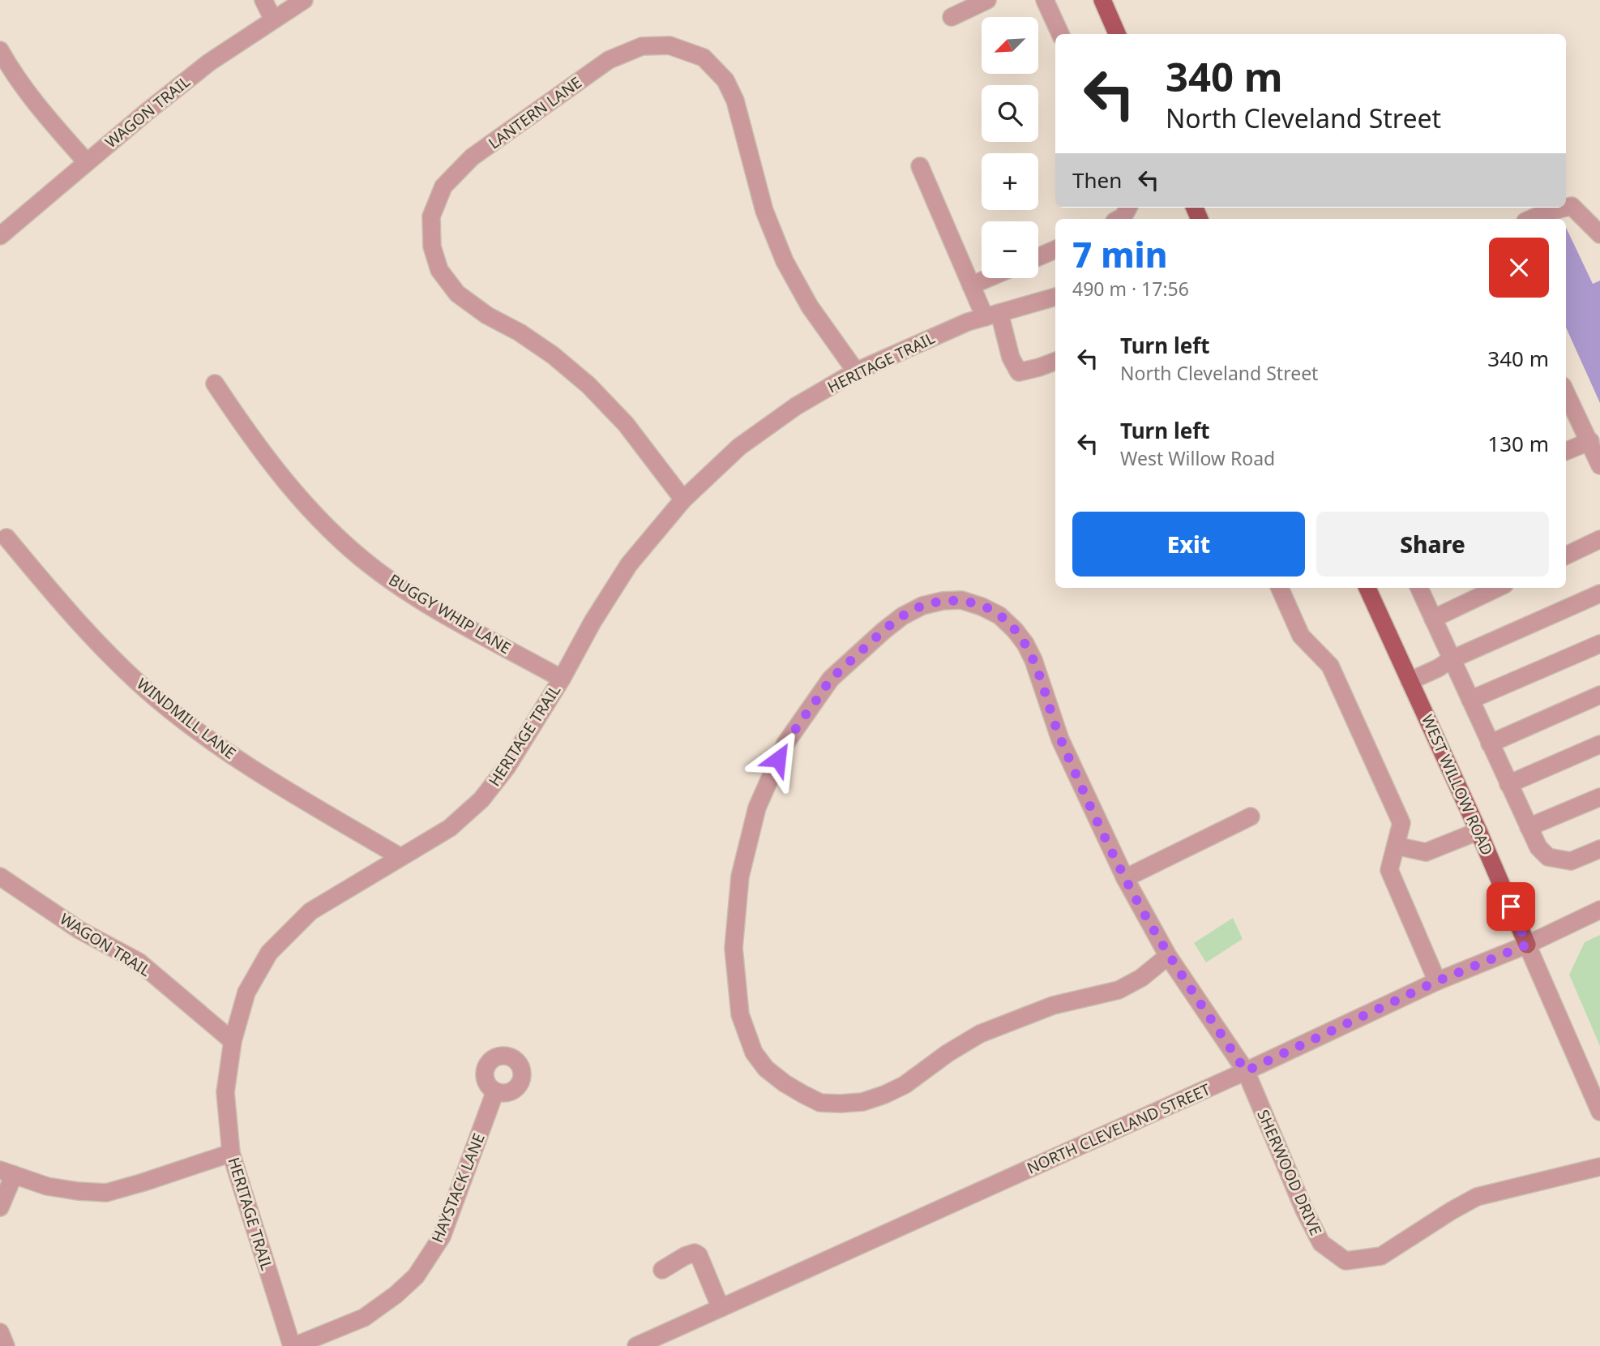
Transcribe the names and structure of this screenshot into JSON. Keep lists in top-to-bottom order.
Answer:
{
  "streets": {
    "main road": ["WEST WILLOW ROAD"],
    "street": [
      "WAGON TRAIL",
      "LANTERN LANE",
      "HERITAGE TRAIL",
      "BUGGY WHIP LANE",
      "WINDMILL LANE",
      "NORTH CLEVELAND STREET",
      "SHERWOOD DRIVE",
      "HAYSTACK LANE"
    ]
  },
  "crossings": [
    ["WAGON TRAIL", "HERITAGE TRAIL"],
    ["LANTERN LANE", "HERITAGE TRAIL"],
    ["HERITAGE TRAIL", "BUGGY WHIP LANE"],
    ["HERITAGE TRAIL", "WINDMILL LANE"],
    ["HERITAGE TRAIL", "HAYSTACK LANE"],
    ["WEST WILLOW ROAD", "NORTH CLEVELAND STREET"],
    ["NORTH CLEVELAND STREET", "SHERWOOD DRIVE"]
  ],
  "north": "bottom left",
  "page": {
    "map_buttons": ["+", "−"],
    "turn": ["340 m", "North Cleveland Street"],
    "then": "Then",
    "heading": ["7 min", "490 m · 17:56"],
    "list": [
      {
        "name": "Turn left",
        "note": "North Cleveland Street",
        "value": "340 m"
      },
      {
        "name": "Turn left",
        "note": "West Willow Road",
        "value": "130 m"
      }
    ],
    "buttons": ["Exit", "Share"]
  }
}
